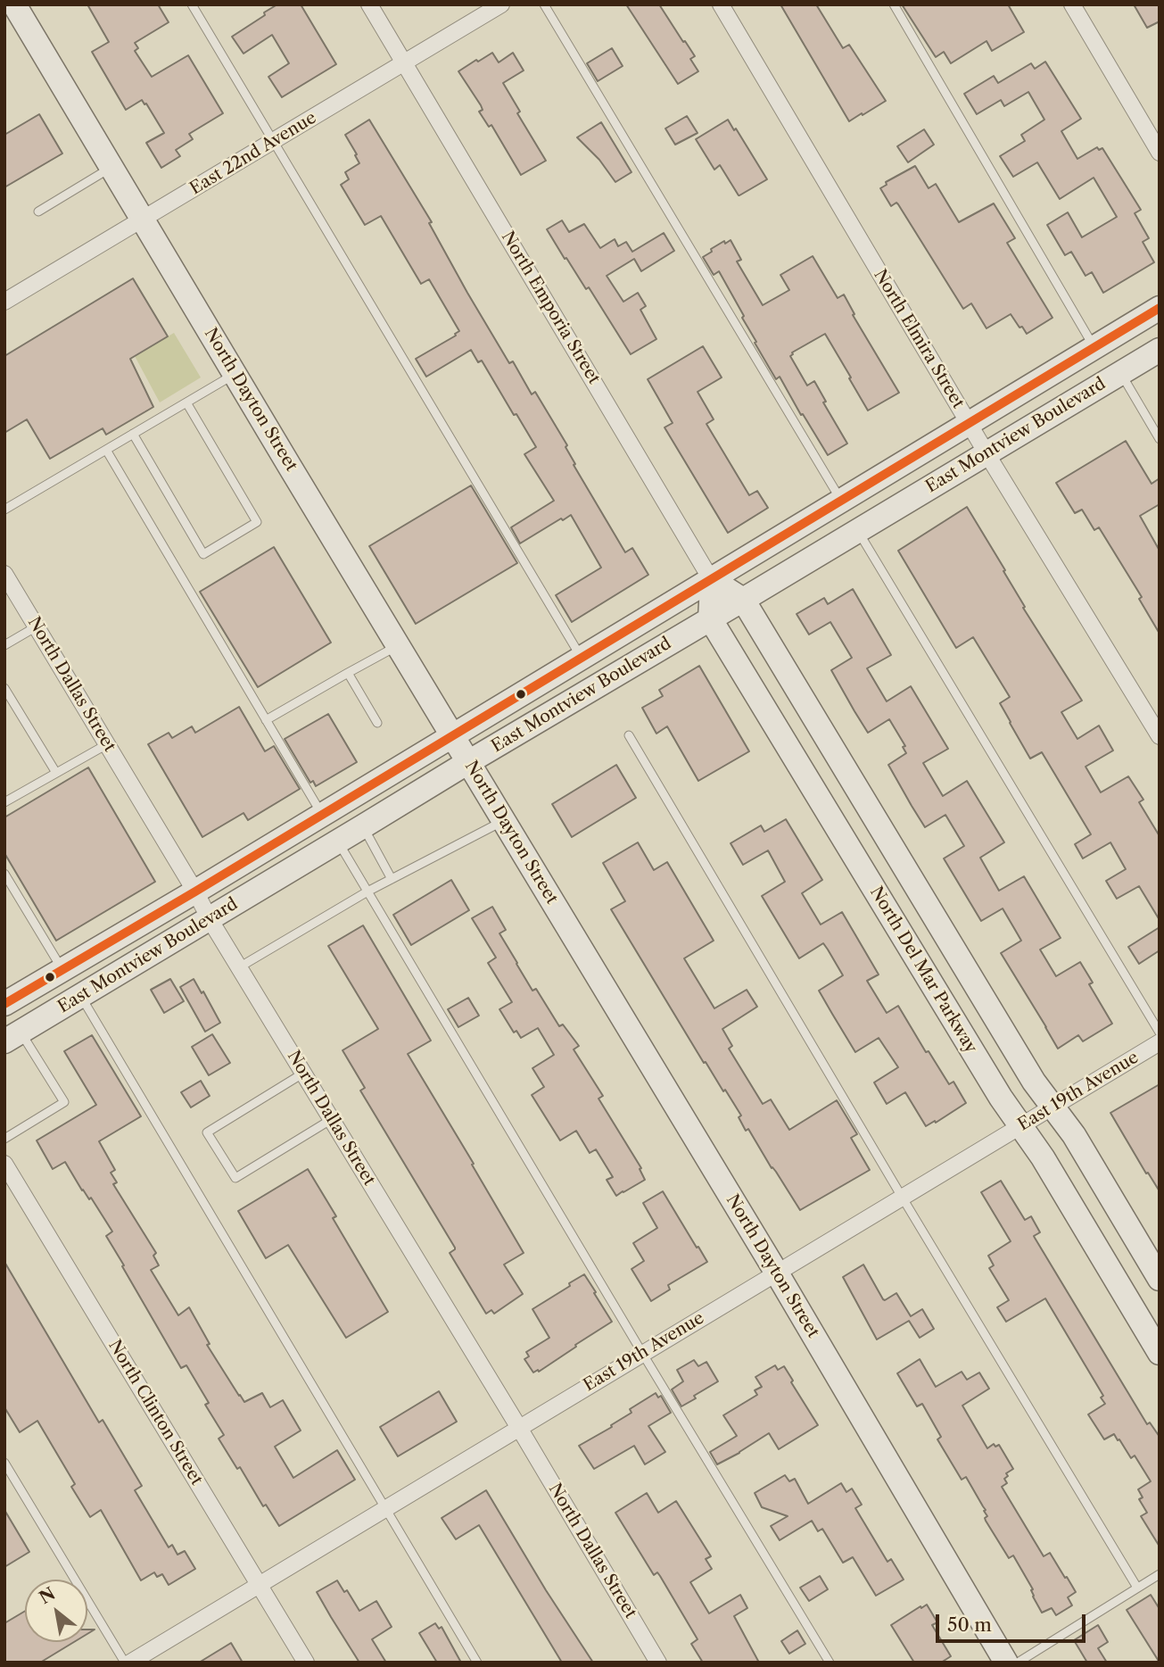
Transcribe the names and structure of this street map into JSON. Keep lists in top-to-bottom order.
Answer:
{
  "streets": {
    "street": [
      "East 22nd Avenue",
      "North Emporia Street",
      "North Elmira Street",
      "North Dayton Street",
      "East Montview Boulevard",
      "North Dallas Street",
      "North Del Mar Parkway",
      "East 19th Avenue",
      "North Clinton Street"
    ]
  },
  "crossings": [
    ["East 22nd Avenue", "North Emporia Street"],
    ["East 22nd Avenue", "North Dayton Street"],
    ["North Emporia Street", "East Montview Boulevard"],
    ["North Elmira Street", "East Montview Boulevard"],
    ["North Dayton Street", "East Montview Boulevard"],
    ["North Dayton Street", "East 19th Avenue"],
    ["East Montview Boulevard", "North Dallas Street"],
    ["East Montview Boulevard", "North Del Mar Parkway"],
    ["North Dallas Street", "East 19th Avenue"],
    ["North Del Mar Parkway", "East 19th Avenue"],
    ["East 19th Avenue", "North Clinton Street"]
  ],
  "scale_bar": "50 m",
  "north": "top left"
}
